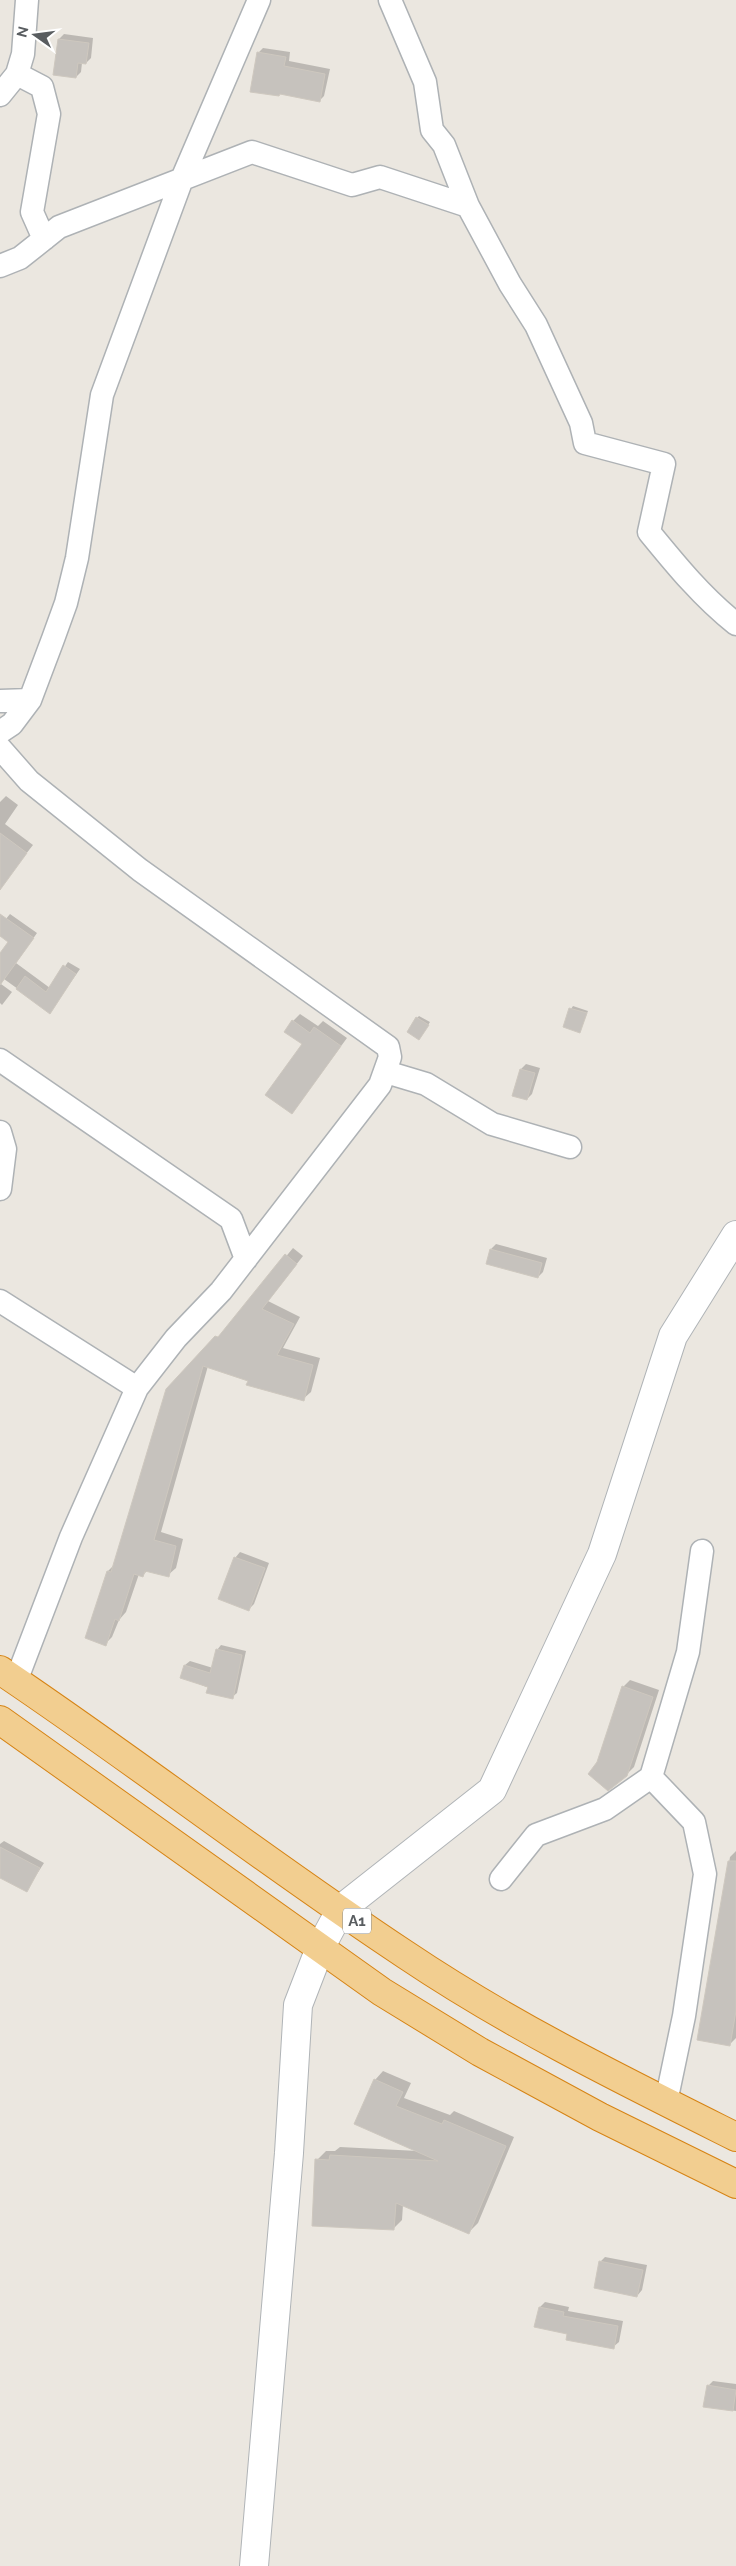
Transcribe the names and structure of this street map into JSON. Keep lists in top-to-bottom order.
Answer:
{
  "streets": {
    "highway": ["A1"]
  },
  "north": "left"
}
